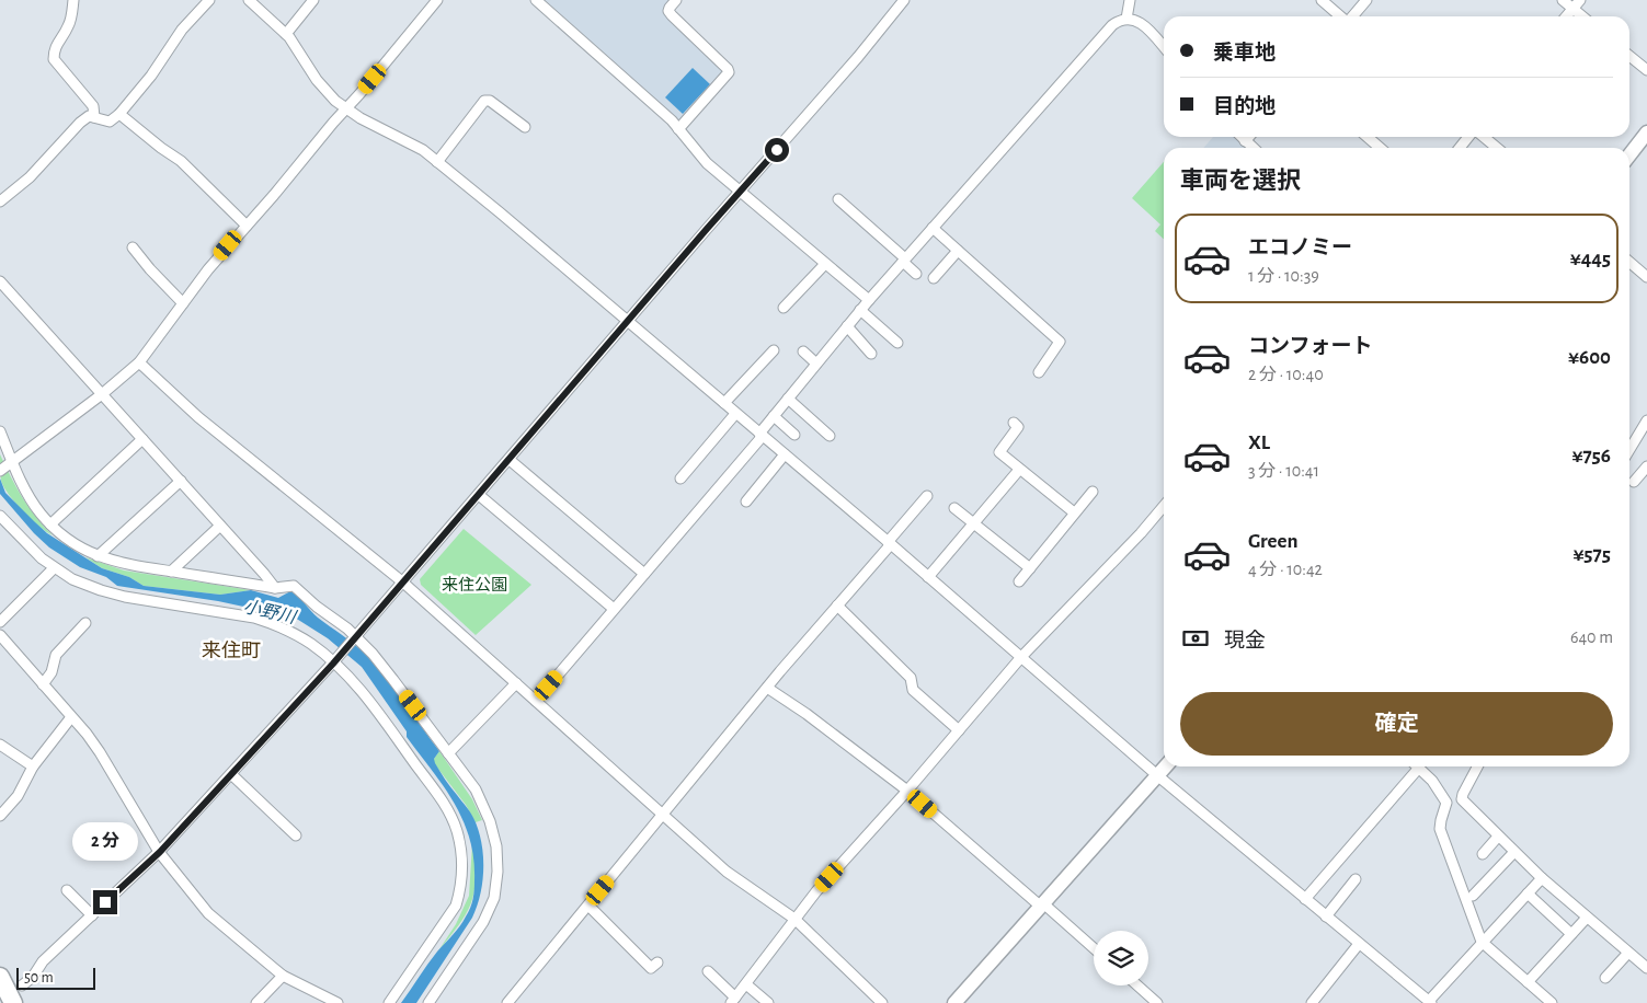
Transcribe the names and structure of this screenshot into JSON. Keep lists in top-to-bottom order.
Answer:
{
  "districts": ["来住町"],
  "water": ["小野川"],
  "parks": ["来住公園"],
  "scale_bar": "50 m",
  "page": {
    "banner": ["乗車地", "目的地"],
    "heading": "車両を選択",
    "list": [
      {
        "name": "エコノミー",
        "note": "1 分 · 10:39",
        "value": "¥445"
      },
      {
        "name": "コンフォート",
        "note": "2 分 · 10:40",
        "value": "¥600"
      },
      {
        "name": "XL",
        "note": "3 分 · 10:41",
        "value": "¥756"
      },
      {
        "name": "Green",
        "note": "4 分 · 10:42",
        "value": "¥575"
      }
    ],
    "pay": ["現金", "640 m"],
    "buttons": "確定",
    "bubble": "2 分",
    "scale": "50 m"
  }
}
